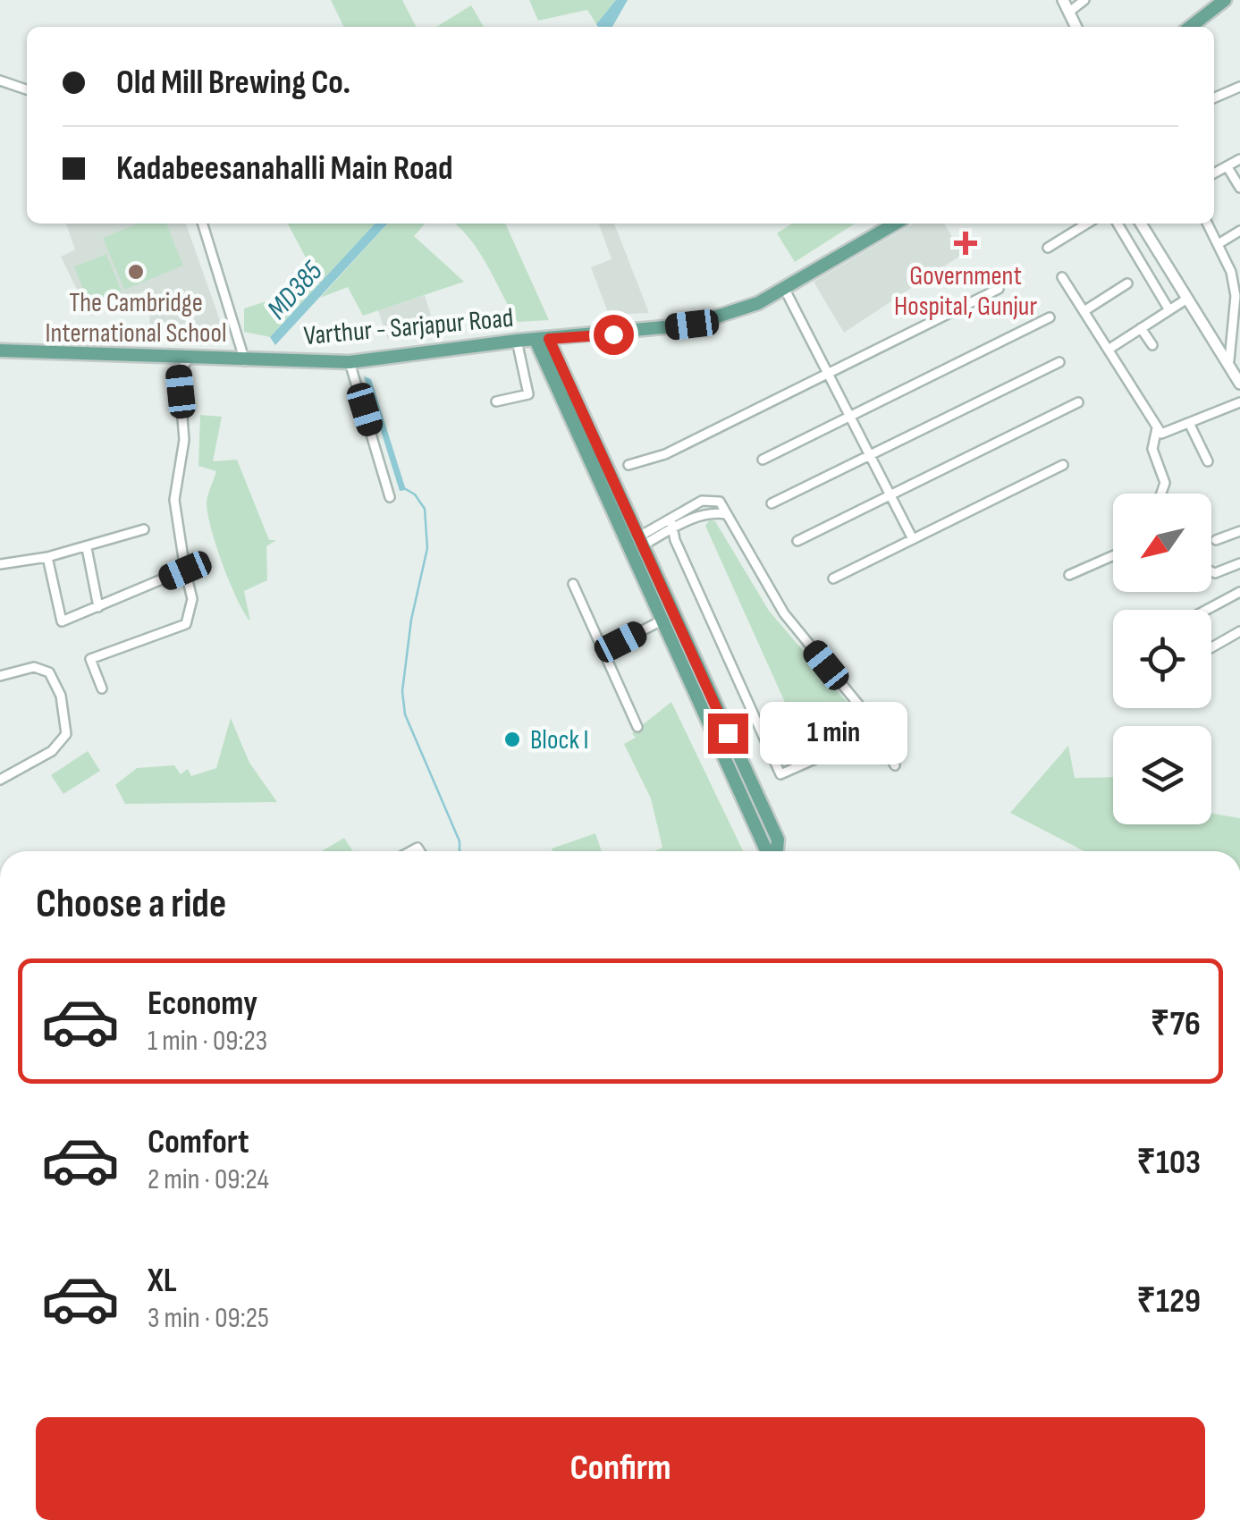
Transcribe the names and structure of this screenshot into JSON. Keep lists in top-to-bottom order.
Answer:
{
  "streets": {
    "main road": ["Varthur - Sarjapur Road"]
  },
  "water": ["MD385"],
  "places": {
    "health": ["Government Hospital, Gunjur"],
    "other": ["The Cambridge International School", "Block I"]
  },
  "north": "bottom left",
  "page": {
    "banner": ["Old Mill Brewing Co.", "Kadabeesanahalli Main Road"],
    "bubble": "1 min",
    "heading": "Choose a ride",
    "list": [
      {
        "name": "Economy",
        "note": "1 min · 09:23",
        "value": "₹76"
      },
      {
        "name": "Comfort",
        "note": "2 min · 09:24",
        "value": "₹103"
      },
      {
        "name": "XL",
        "note": "3 min · 09:25",
        "value": "₹129"
      }
    ],
    "buttons": "Confirm"
  }
}
